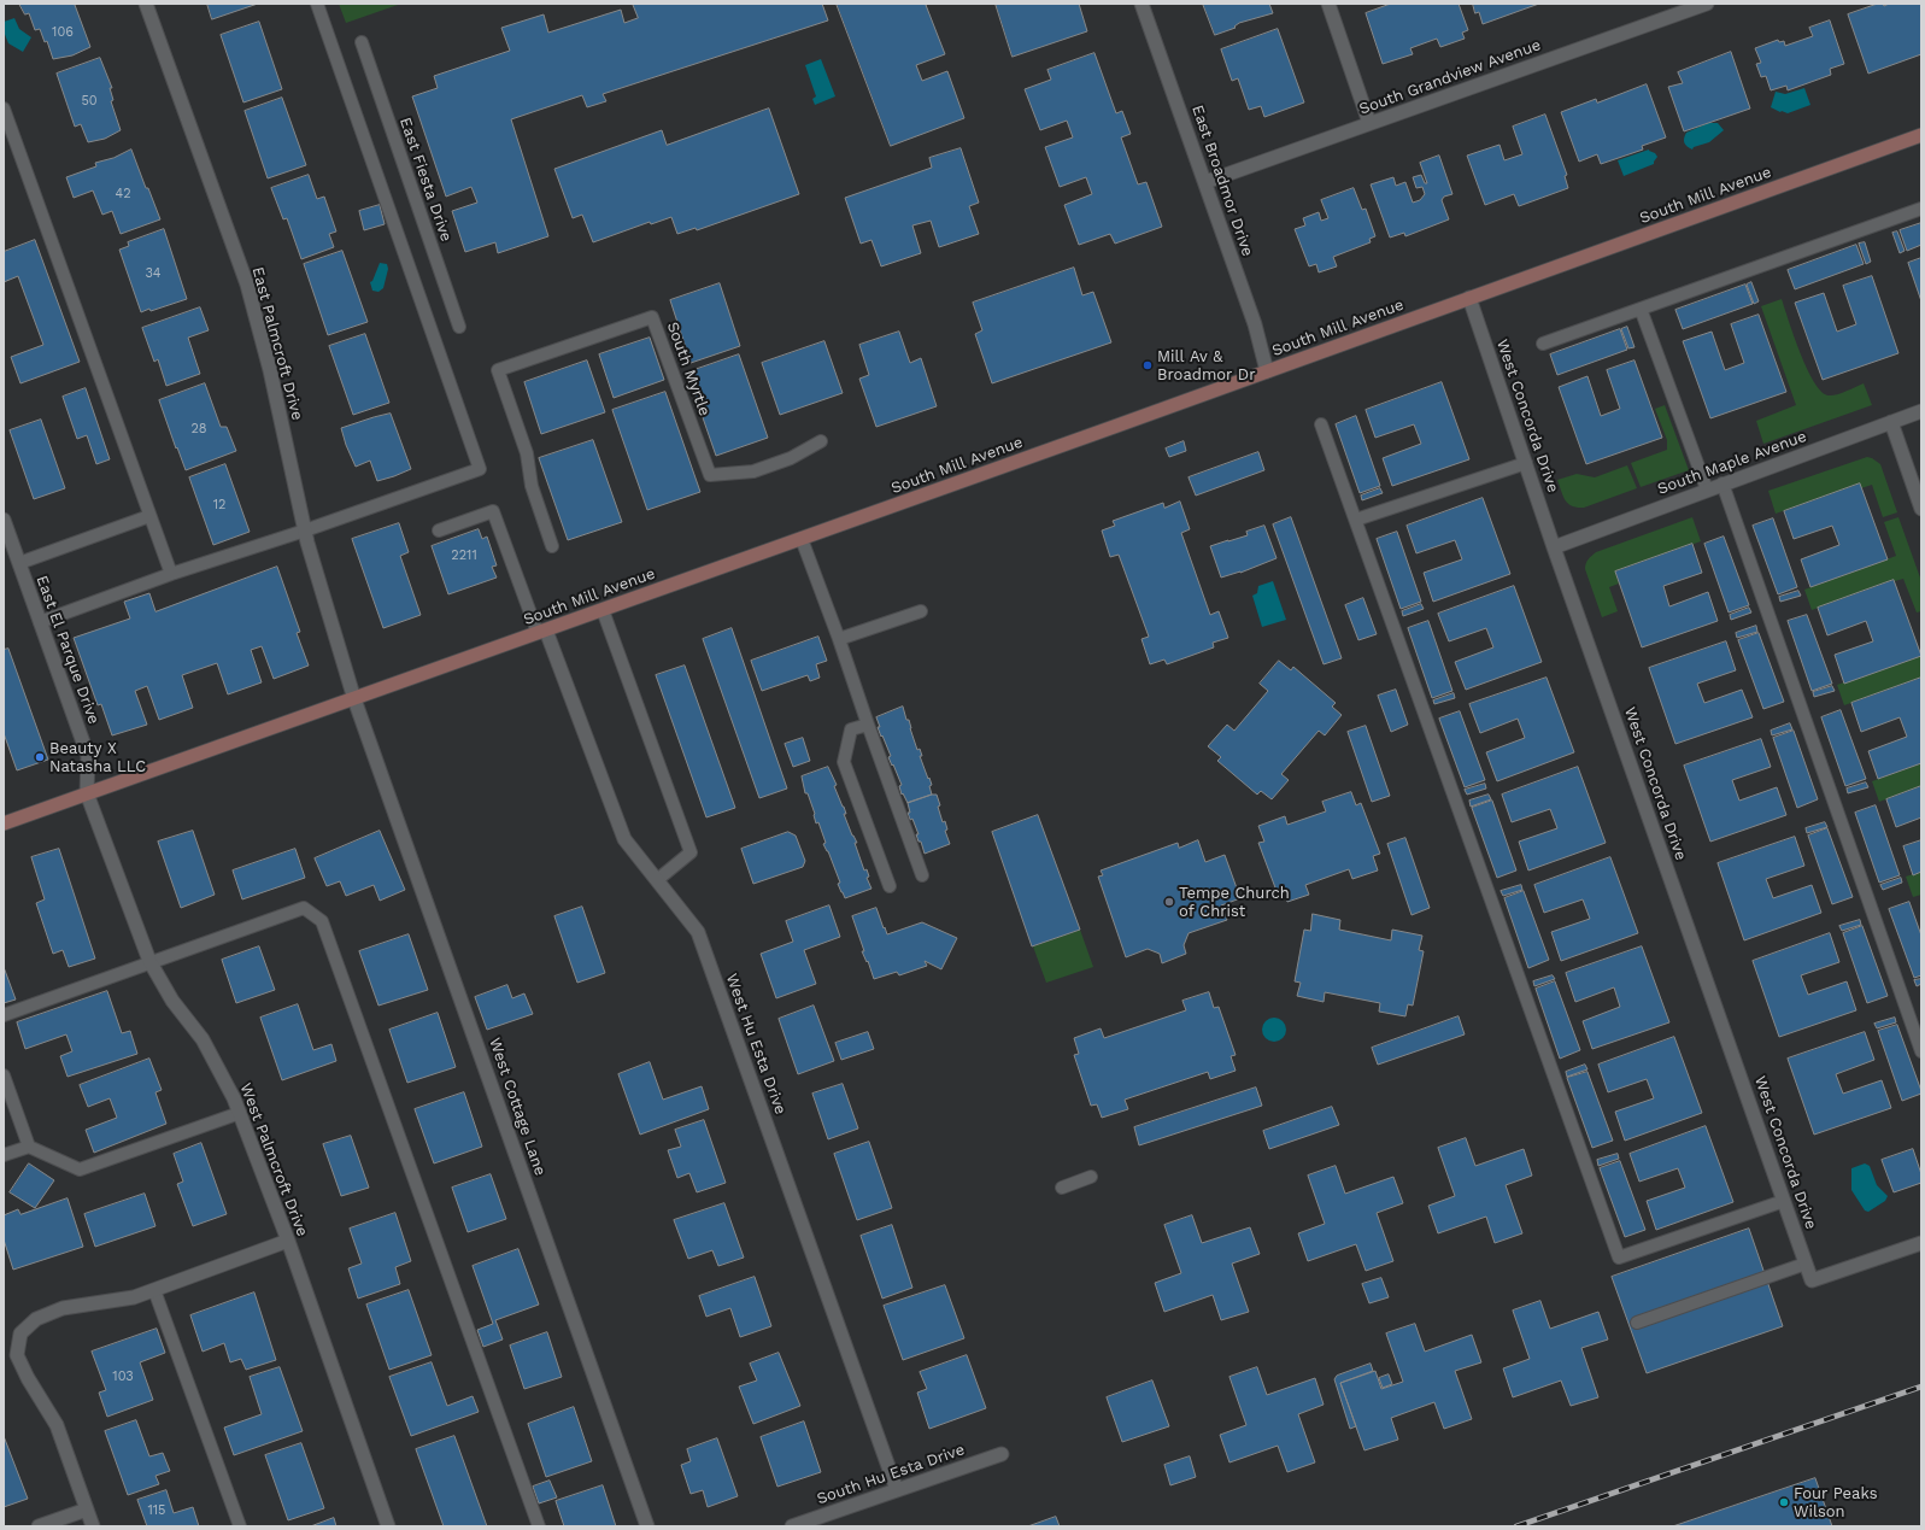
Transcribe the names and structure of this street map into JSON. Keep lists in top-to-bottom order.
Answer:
{
  "streets": {
    "main road": ["South Mill Avenue"],
    "street": [
      "South Grandview Avenue",
      "East Broadmor Drive",
      "East Palmcroft Drive",
      "West Concorda Drive",
      "South Maple Avenue",
      "East El Parque Drive",
      "West Hu Esta Drive",
      "West Cottage Lane",
      "West Palmcroft Drive",
      "South Hu Esta Drive"
    ],
    "lane": ["East Fiesta Drive", "South Myrtle"]
  },
  "crossings": [
    ["South Grandview Avenue", "East Broadmor Drive"],
    ["East Broadmor Drive", "South Mill Avenue"],
    ["South Mill Avenue", "East Palmcroft Drive"],
    ["South Mill Avenue", "West Concorda Drive"],
    ["South Mill Avenue", "East El Parque Drive"],
    ["South Mill Avenue", "West Hu Esta Drive"],
    ["South Mill Avenue", "West Cottage Lane"],
    ["South Mill Avenue", "West Palmcroft Drive"],
    ["East Palmcroft Drive", "West Cottage Lane"],
    ["West Concorda Drive", "South Maple Avenue"],
    ["East El Parque Drive", "West Palmcroft Drive"],
    ["West Hu Esta Drive", "South Hu Esta Drive"]
  ],
  "places": [
    "Mill Av & Broadmor Dr",
    "Beauty X Natasha LLC",
    "Tempe Church of Christ",
    "Four Peaks Wilson"
  ],
  "house_numbers": [
    "106",
    "50",
    "42",
    "34",
    "28",
    "12",
    "2211",
    "103",
    "115"
  ]
}
